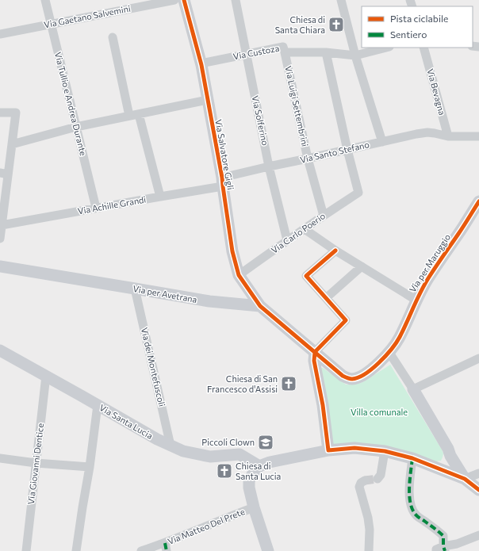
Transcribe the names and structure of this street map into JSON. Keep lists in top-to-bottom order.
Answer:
{
  "streets": {
    "street": [
      "Via Gaetano Salvemini",
      "Via Custoza",
      "Via Bevagna",
      "Via Tullio e Andrea Durante",
      "Via Luigi Settembrini",
      "Via Solferino",
      "Via Santo Stefano",
      "Via Salvatore Gigli",
      "Via Achille Grandi",
      "Via Carlo Poerio",
      "Via per Maruggio",
      "Via per Avetrana",
      "Via dei Montefuscoli",
      "Via Santa Lucia",
      "Via Giovanni Dentice",
      "Via Matteo Del Prete"
    ]
  },
  "crossings": [
    ["Via Gaetano Salvemini", "Via Tullio e Andrea Durante"],
    ["Via Custoza", "Via Luigi Settembrini"],
    ["Via Custoza", "Via Solferino"],
    ["Via Custoza", "Via Salvatore Gigli"],
    ["Via Bevagna", "Via Santo Stefano"],
    ["Via Tullio e Andrea Durante", "Via Achille Grandi"],
    ["Via Luigi Settembrini", "Via Santo Stefano"],
    ["Via Luigi Settembrini", "Via Carlo Poerio"],
    ["Via Solferino", "Via Santo Stefano"],
    ["Via Solferino", "Via Carlo Poerio"],
    ["Via Santo Stefano", "Via Salvatore Gigli"],
    ["Via Santo Stefano", "Via Achille Grandi"],
    ["Via Santo Stefano", "Via Carlo Poerio"],
    ["Via Salvatore Gigli", "Via Achille Grandi"],
    ["Via Salvatore Gigli", "Via Carlo Poerio"],
    ["Via Salvatore Gigli", "Via per Avetrana"],
    ["Via per Avetrana", "Via dei Montefuscoli"],
    ["Via dei Montefuscoli", "Via Santa Lucia"],
    ["Via Santa Lucia", "Via Giovanni Dentice"]
  ],
  "parks": ["Villa comunale"],
  "places": {
    "church": ["Chiesa di Santa Chiara", "Chiesa di San Francesco d'Assisi", "Chiesa di Santa Lucia"],
    "school or university": ["Piccoli Clown"]
  },
  "legend": ["Pista ciclabile", "Sentiero"]
}
